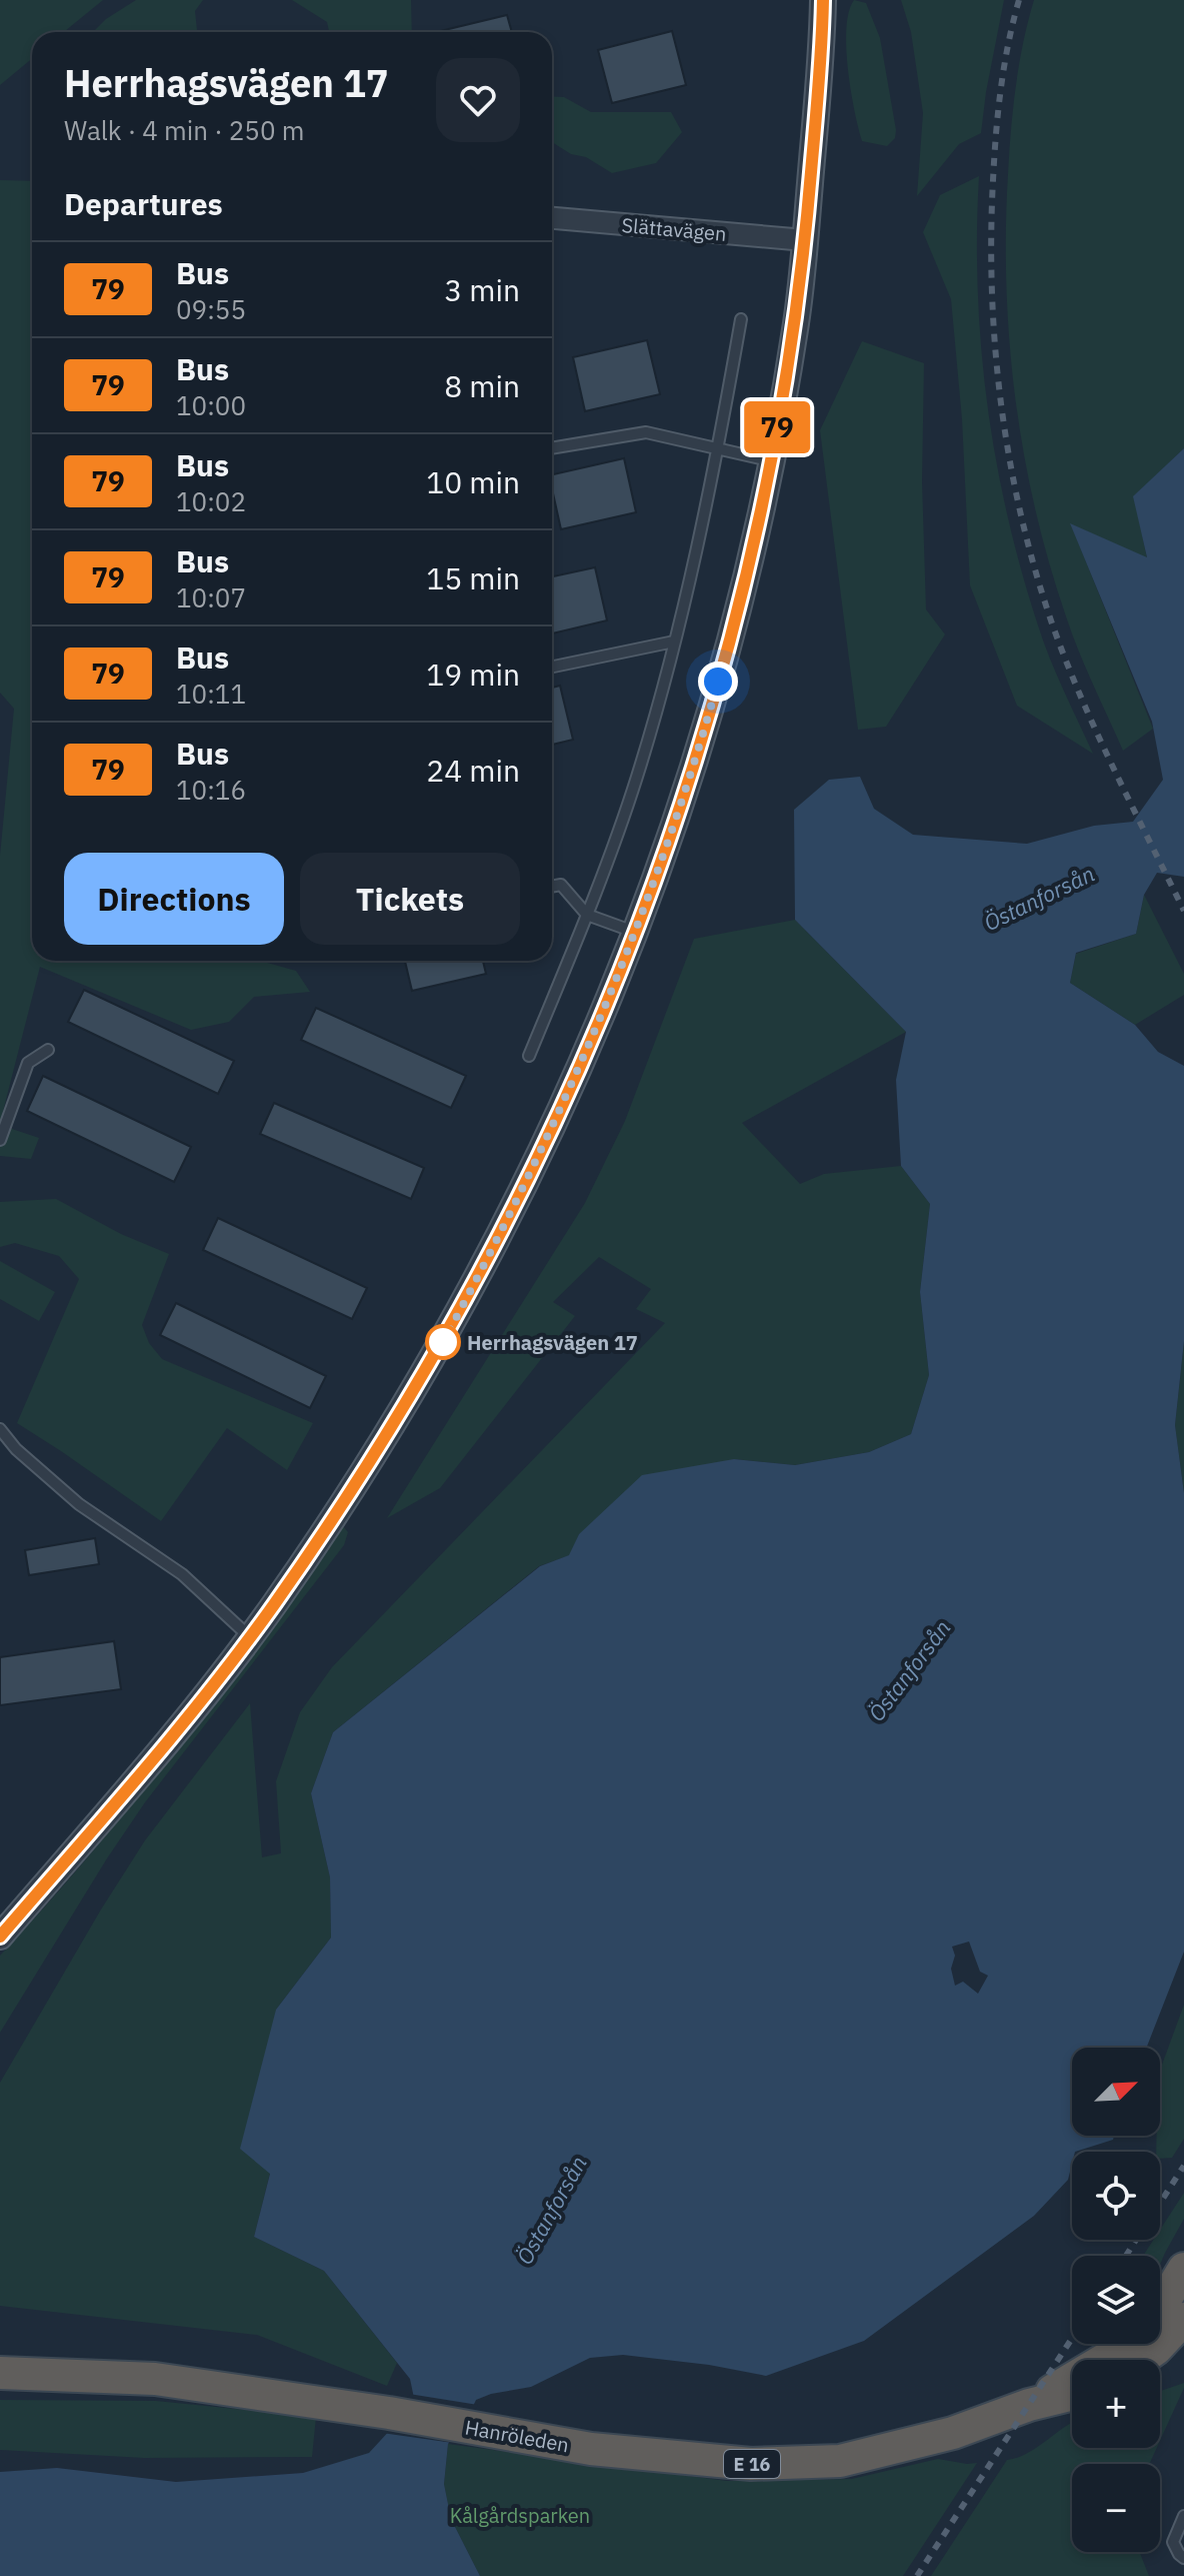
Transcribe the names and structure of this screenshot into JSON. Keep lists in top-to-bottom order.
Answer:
{
  "streets": {
    "highway": ["Hanröleden", "E 16"],
    "street": ["Slättavägen"]
  },
  "water": ["Östanforsån"],
  "parks": ["Kålgårdsparken"],
  "places": ["Herrhagsvägen 17"],
  "lines": ["bus line 79"],
  "north": "top right",
  "page": {
    "on_map": "79",
    "heading": [
      ["Herrhagsvägen 17", "Walk · 4 min · 250 m"],
      "Departures"
    ],
    "list": [
      {
        "mark": "79",
        "name": "Bus",
        "note": "09:55",
        "value": "3 min"
      },
      {
        "mark": "79",
        "name": "Bus",
        "note": "10:00",
        "value": "8 min"
      },
      {
        "mark": "79",
        "name": "Bus",
        "note": "10:02",
        "value": "10 min"
      },
      {
        "mark": "79",
        "name": "Bus",
        "note": "10:07",
        "value": "15 min"
      },
      {
        "mark": "79",
        "name": "Bus",
        "note": "10:11",
        "value": "19 min"
      },
      {
        "mark": "79",
        "name": "Bus",
        "note": "10:16",
        "value": "24 min"
      }
    ],
    "buttons": ["Directions", "Tickets"],
    "map_buttons": ["+", "−"]
  }
}
